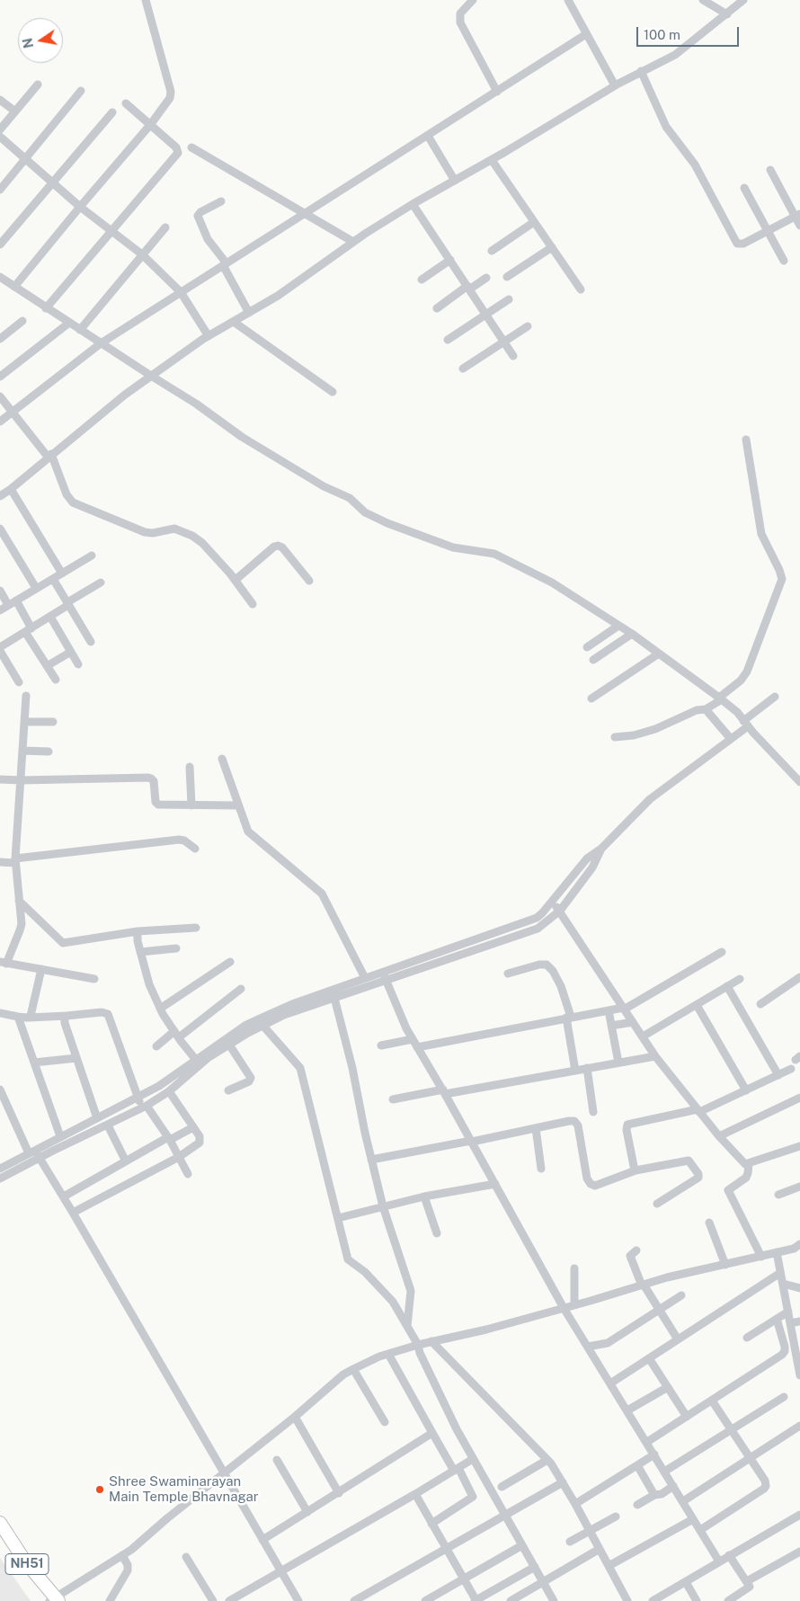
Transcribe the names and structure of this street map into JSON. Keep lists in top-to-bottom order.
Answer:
{
  "streets": {
    "highway": ["NH51"]
  },
  "places": ["Shree Swaminarayan Main Temple Bhavnagar"],
  "scale_bar": "100 m",
  "north": "left"
}
